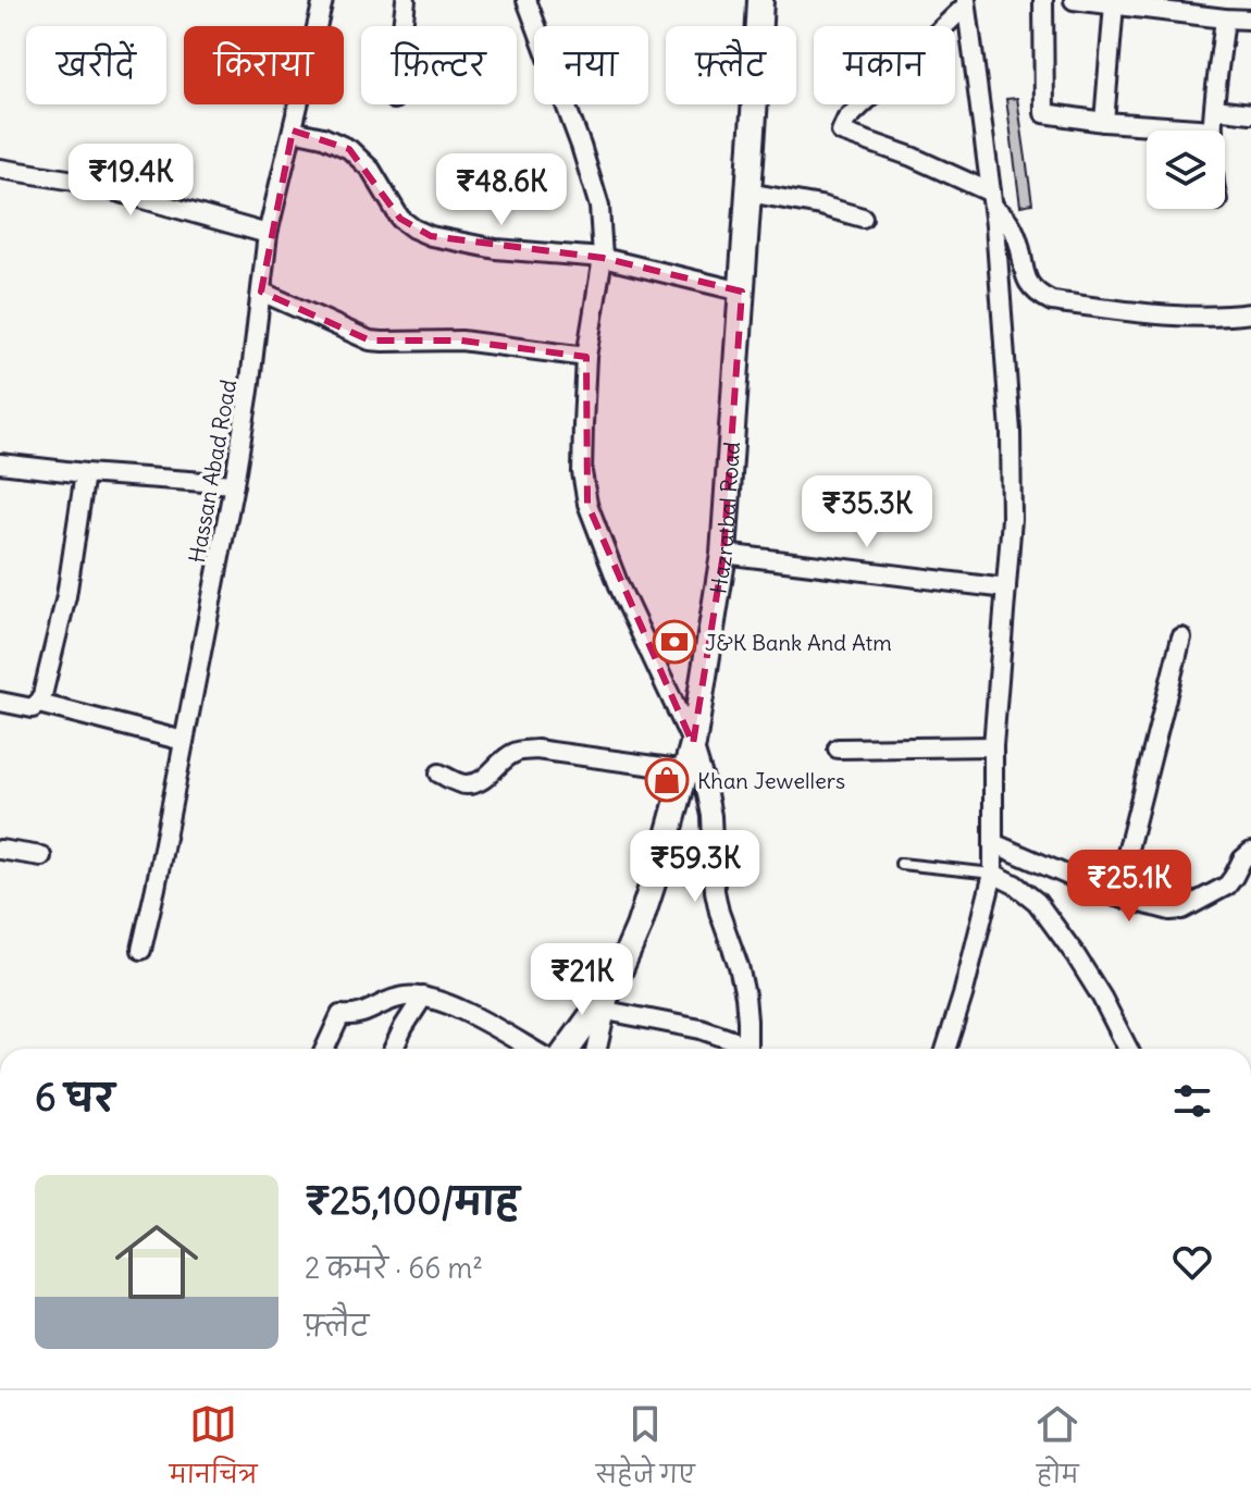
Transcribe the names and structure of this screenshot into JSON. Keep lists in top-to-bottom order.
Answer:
{
  "streets": {
    "main road": ["Hazratbal Road"],
    "street": ["Hassan Abad Road"]
  },
  "places": {
    "bank": ["J&K Bank And Atm"],
    "shop": ["Khan Jewellers"]
  },
  "page": {
    "chip": [
      "खरीदें",
      "किराया",
      "फ़िल्टर",
      "नया",
      "फ़्लैट",
      "मकान"
    ],
    "price": [
      "₹19.4K",
      "₹48.6K",
      "₹35.3K",
      "₹59.3K",
      "₹25.1K",
      "₹21K"
    ],
    "heading": "6 घर",
    "list": [
      {
        "name": "₹25,100/माह",
        "note": "2 कमरे · 66 m² · फ़्लैट"
      }
    ],
    "tabs": ["मानचित्र", "सहेजे गए", "होम"]
  }
}
